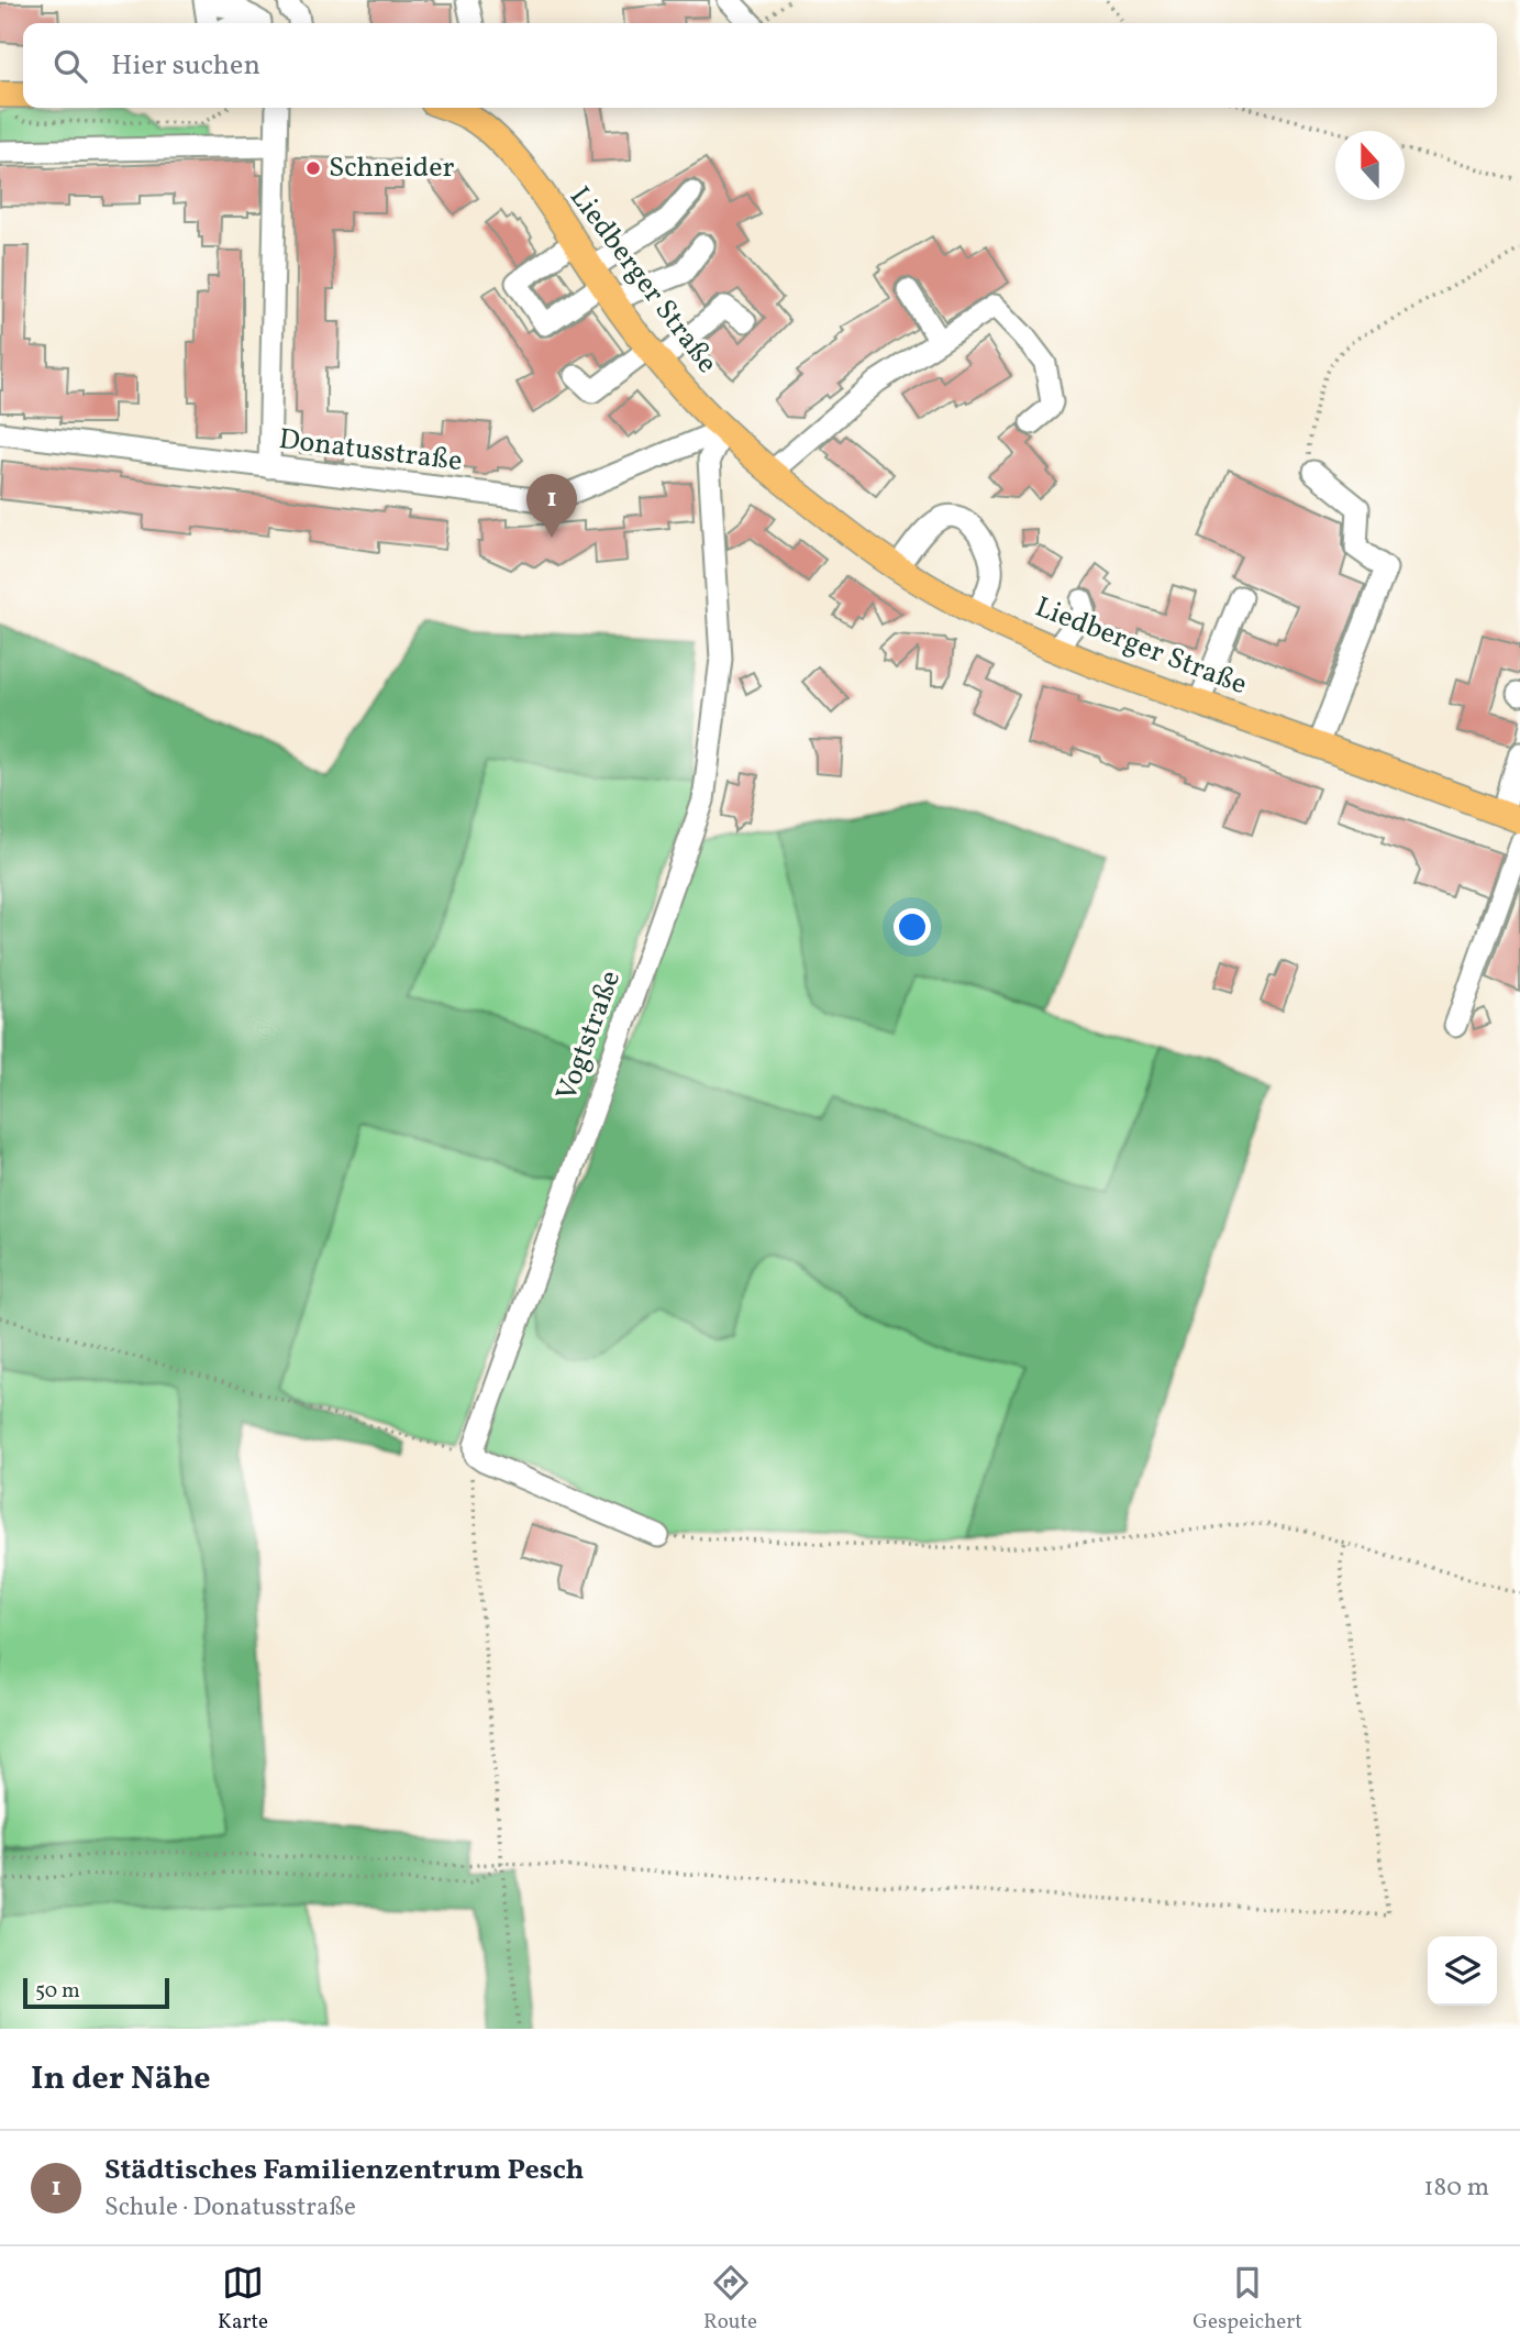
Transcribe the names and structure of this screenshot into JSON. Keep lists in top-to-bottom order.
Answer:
{
  "streets": {
    "main road": ["Liedberger Straße"],
    "street": ["Donatusstraße", "Vogtstraße"]
  },
  "crossings": [
    ["Liedberger Straße", "Donatusstraße"],
    ["Liedberger Straße", "Vogtstraße"],
    ["Donatusstraße", "Vogtstraße"]
  ],
  "places": ["Schneider"],
  "scale_bar": "50 m",
  "north": "top",
  "page": {
    "search": "Hier suchen",
    "pins": "1",
    "scale": "50 m",
    "heading": "In der Nähe",
    "list": [
      {
        "mark": "1",
        "name": "Städtisches Familienzentrum Pesch",
        "note": "Schule · Donatusstraße",
        "value": "180 m"
      }
    ],
    "nav": ["Karte", "Route", "Gespeichert"]
  }
}
